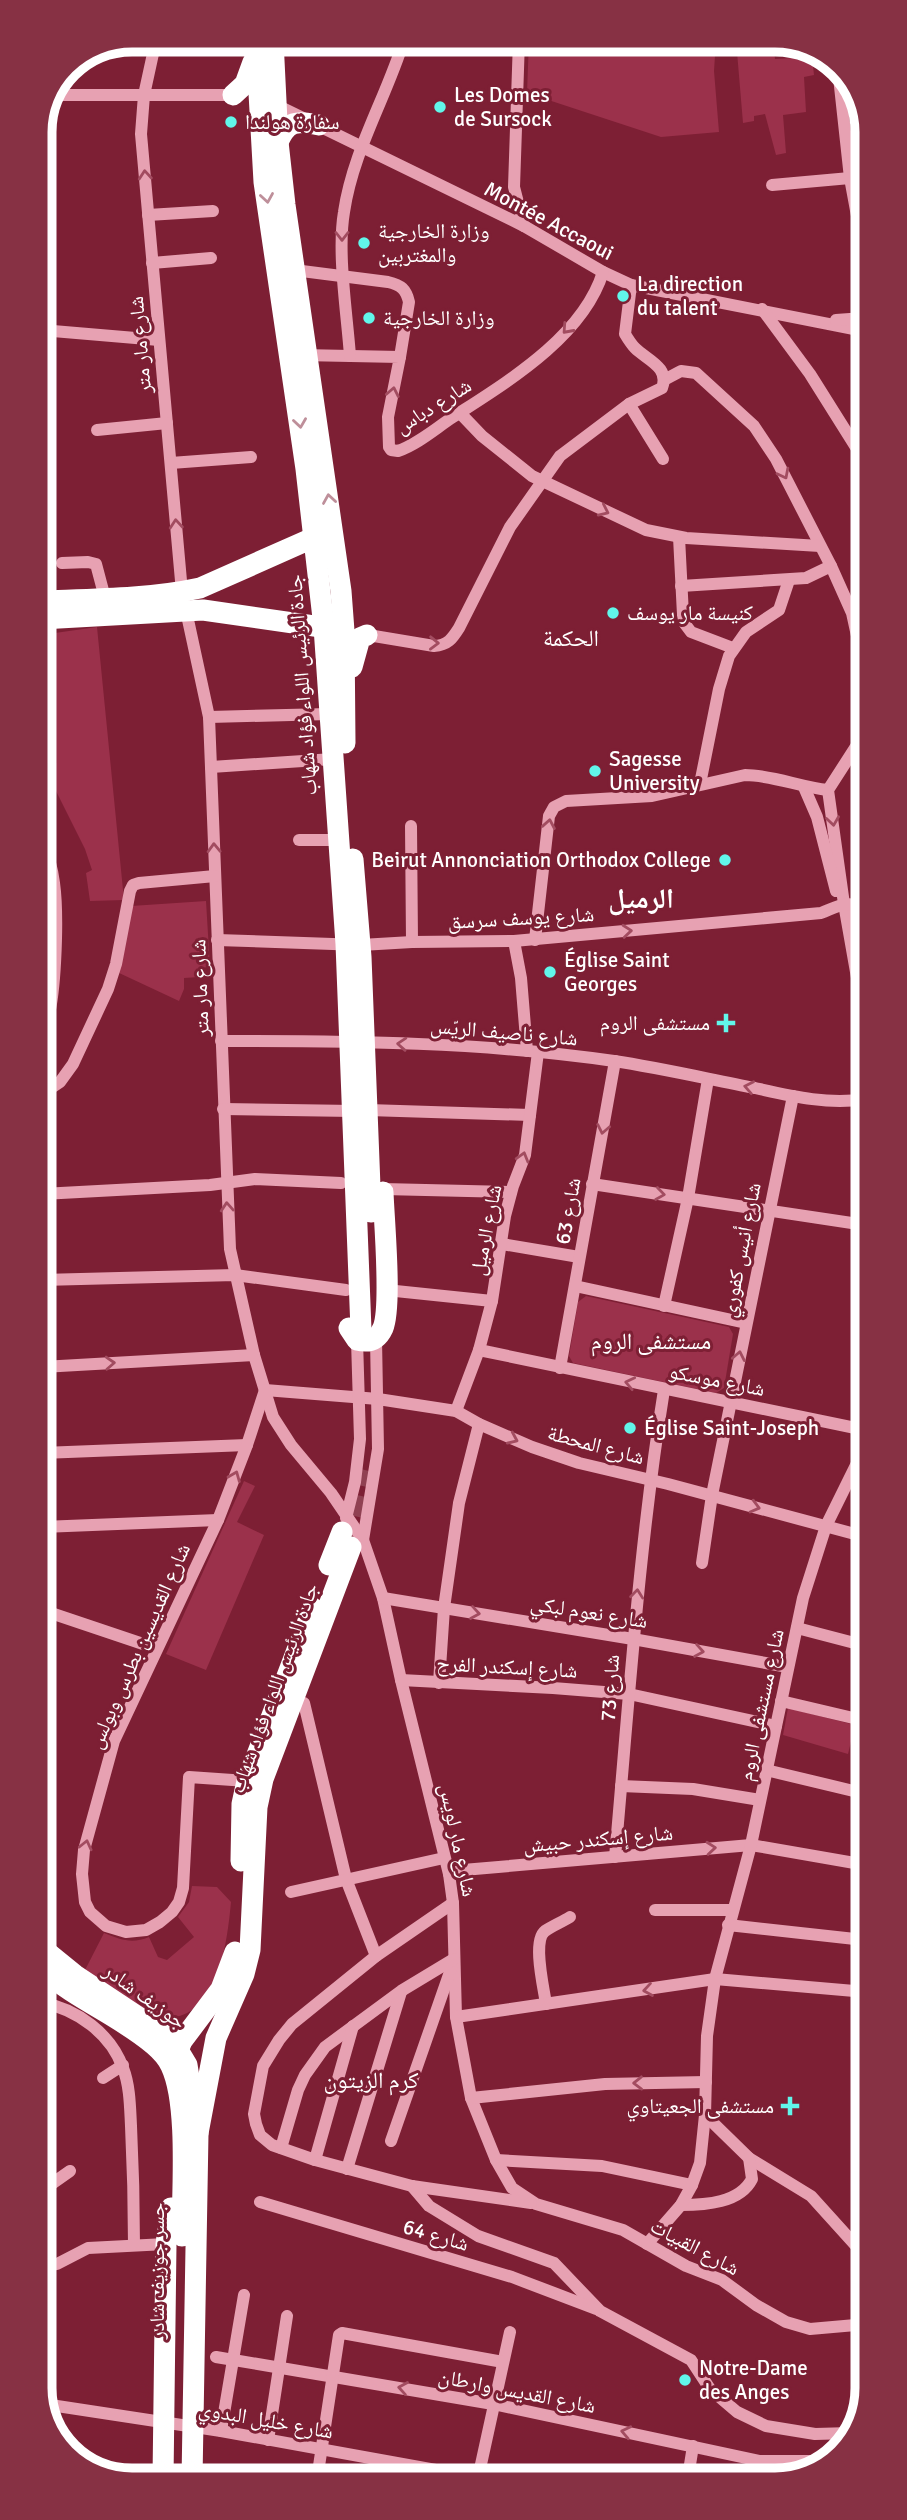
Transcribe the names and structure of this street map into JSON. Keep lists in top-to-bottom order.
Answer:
{
  "streets": {
    "highway": ["جادة الرئيس اللواء فؤاد شهاب", "جوزيف شادر", "جسر جوزيف شادر"],
    "street": [
      "Montée Accaoui",
      "شارع مار متر",
      "شارع دباس",
      "شارع يوسف سرسق",
      "شارع ناصيف الريّس",
      "شارع 63",
      "شارع الرميل",
      "شارع أنيس كفوري",
      "شارع موسكو",
      "شارع المحطة",
      "شارع نعوم لبكي",
      "شارع القديسين بطرس وبولس",
      "شارع إسكندر الفرح",
      "شارع 73",
      "شارع مستشفى الروم",
      "شارع إسكندر حبيش",
      "شارع مار لويس",
      "شارع 64",
      "شارع القبيات",
      "شارع القديس وارطان",
      "شارع خليل البدوي"
    ]
  },
  "crossings": [
    ["Montée Accaoui", "شارع دباس"],
    ["Montée Accaoui", "جادة الرئيس اللواء فؤاد شهاب"],
    ["شارع مار متر", "شارع يوسف سرسق"],
    ["شارع مار متر", "شارع ناصيف الريّس"],
    ["شارع مار متر", "شارع المحطة"],
    ["شارع مار متر", "شارع القديسين بطرس وبولس"],
    ["شارع مار متر", "شارع مار لويس"],
    ["جادة الرئيس اللواء فؤاد شهاب", "شارع يوسف سرسق"],
    ["جادة الرئيس اللواء فؤاد شهاب", "شارع ناصيف الريّس"],
    ["جادة الرئيس اللواء فؤاد شهاب", "شارع القديسين بطرس وبولس"],
    ["جادة الرئيس اللواء فؤاد شهاب", "شارع مار لويس"],
    ["جادة الرئيس اللواء فؤاد شهاب", "جوزيف شادر"],
    ["جادة الرئيس اللواء فؤاد شهاب", "جسر جوزيف شادر"],
    ["شارع يوسف سرسق", "شارع الرميل"],
    ["شارع ناصيف الريّس", "شارع 63"],
    ["شارع ناصيف الريّس", "شارع الرميل"],
    ["شارع ناصيف الريّس", "شارع أنيس كفوري"],
    ["شارع 63", "شارع موسكو"],
    ["شارع الرميل", "شارع موسكو"],
    ["شارع الرميل", "شارع المحطة"],
    ["شارع أنيس كفوري", "شارع موسكو"],
    ["شارع أنيس كفوري", "شارع المحطة"],
    ["شارع موسكو", "شارع 73"],
    ["شارع المحطة", "شارع القديسين بطرس وبولس"],
    ["شارع المحطة", "شارع 73"],
    ["شارع المحطة", "شارع مستشفى الروم"],
    ["شارع المحطة", "شارع مار لويس"],
    ["شارع نعوم لبكي", "شارع 73"],
    ["شارع نعوم لبكي", "شارع مستشفى الروم"],
    ["شارع نعوم لبكي", "شارع مار لويس"],
    ["شارع القديسين بطرس وبولس", "شارع مار لويس"],
    ["شارع إسكندر الفرح", "شارع 73"],
    ["شارع إسكندر الفرح", "شارع مستشفى الروم"],
    ["شارع إسكندر الفرح", "شارع مار لويس"],
    ["شارع 73", "شارع إسكندر حبيش"],
    ["شارع مستشفى الروم", "شارع إسكندر حبيش"],
    ["شارع مستشفى الروم", "شارع القبيات"],
    ["شارع إسكندر حبيش", "شارع مار لويس"],
    ["شارع مار لويس", "شارع القبيات"],
    ["جوزيف شادر", "جسر جوزيف شادر"]
  ],
  "one_way": ["شارع يوسف سرسق", "شارع المحطة", "شارع نعوم لبكي"],
  "districts": [
    "الحكمة",
    "الرميل",
    "مستشفى الروم",
    "كرم الزيتون"
  ],
  "places": {
    "other": [
      "Les Domes de Sursock",
      "سفارة هولندا",
      "وزارة الخارجية والمغتربين",
      "La direction du talent",
      "وزارة الخارجية",
      "كنيسة مار يوسف",
      "Sagesse University",
      "Beirut Annonciation Orthodox College",
      "Église Saint Georges",
      "Église Saint-Joseph",
      "Notre-Dame des Anges"
    ],
    "health": ["مستشفى الروم", "مستشفى الجعيتاوي"]
  }
}
